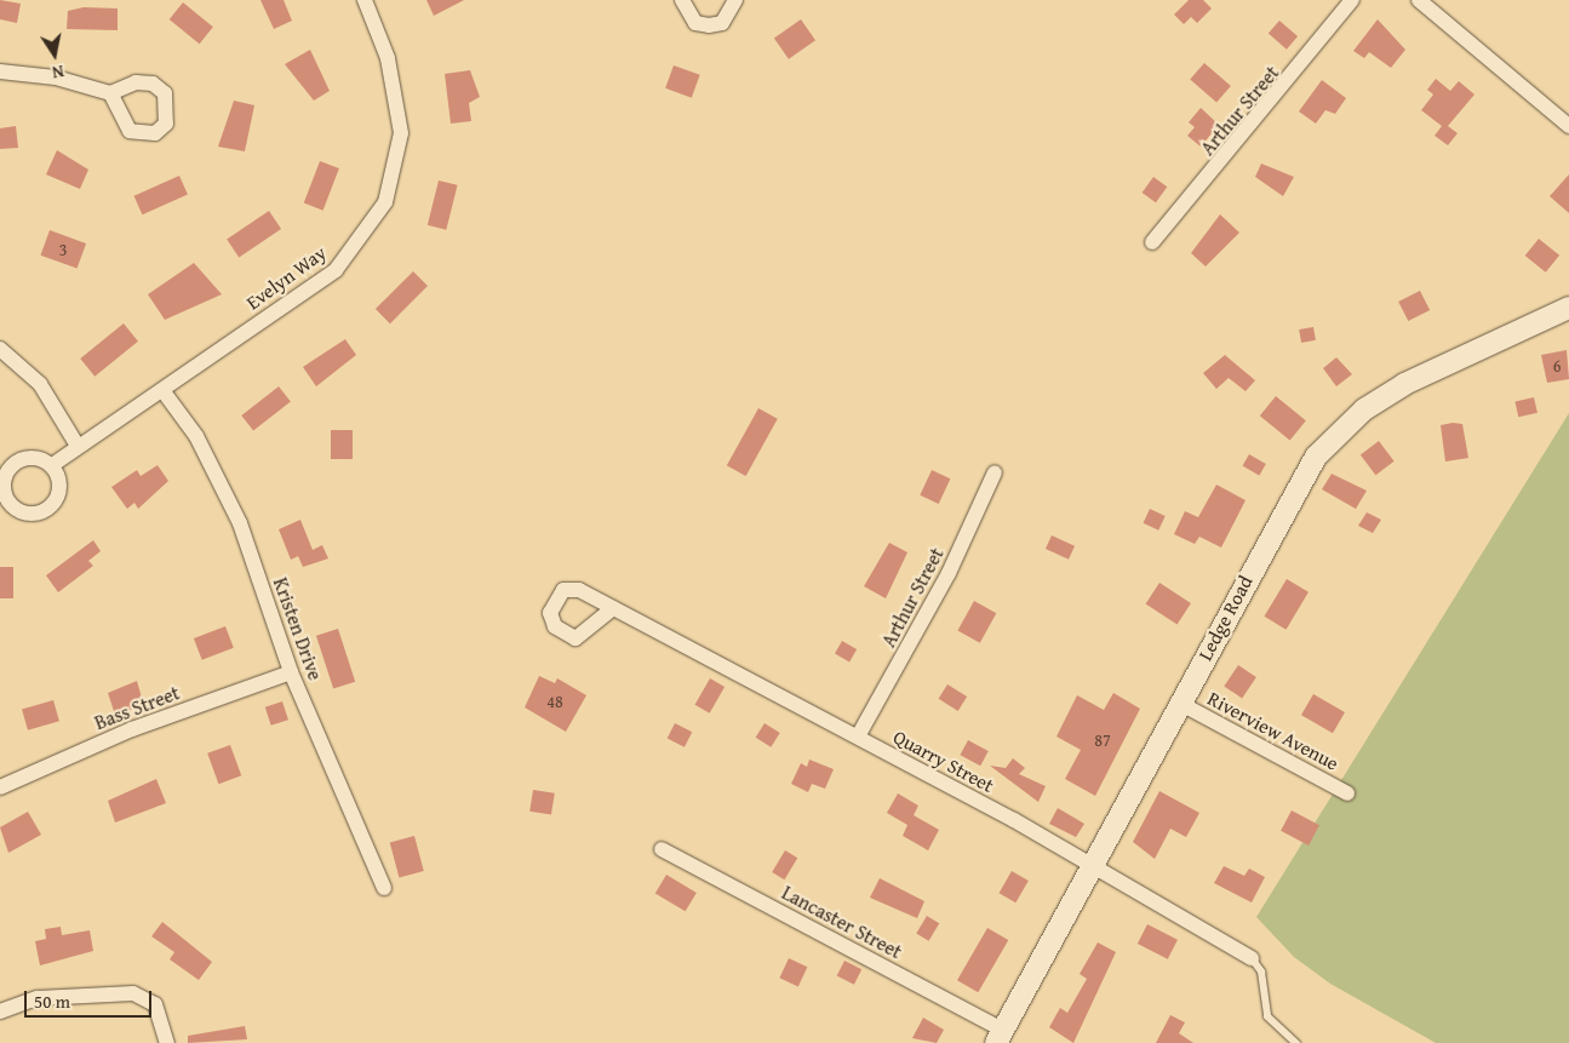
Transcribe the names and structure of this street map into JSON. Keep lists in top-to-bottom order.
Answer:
{
  "streets": {
    "street": [
      "Arthur Street",
      "Evelyn Way",
      "Ledge Road",
      "Kristen Drive",
      "Bass Street",
      "Riverview Avenue",
      "Quarry Street",
      "Lancaster Street"
    ]
  },
  "crossings": [
    ["Arthur Street", "Quarry Street"],
    ["Evelyn Way", "Kristen Drive"],
    ["Ledge Road", "Riverview Avenue"],
    ["Ledge Road", "Quarry Street"],
    ["Ledge Road", "Lancaster Street"],
    ["Kristen Drive", "Bass Street"]
  ],
  "house_numbers": [
    "3",
    "6",
    "48",
    "87"
  ],
  "scale_bar": "50 m",
  "north": "bottom"
}
